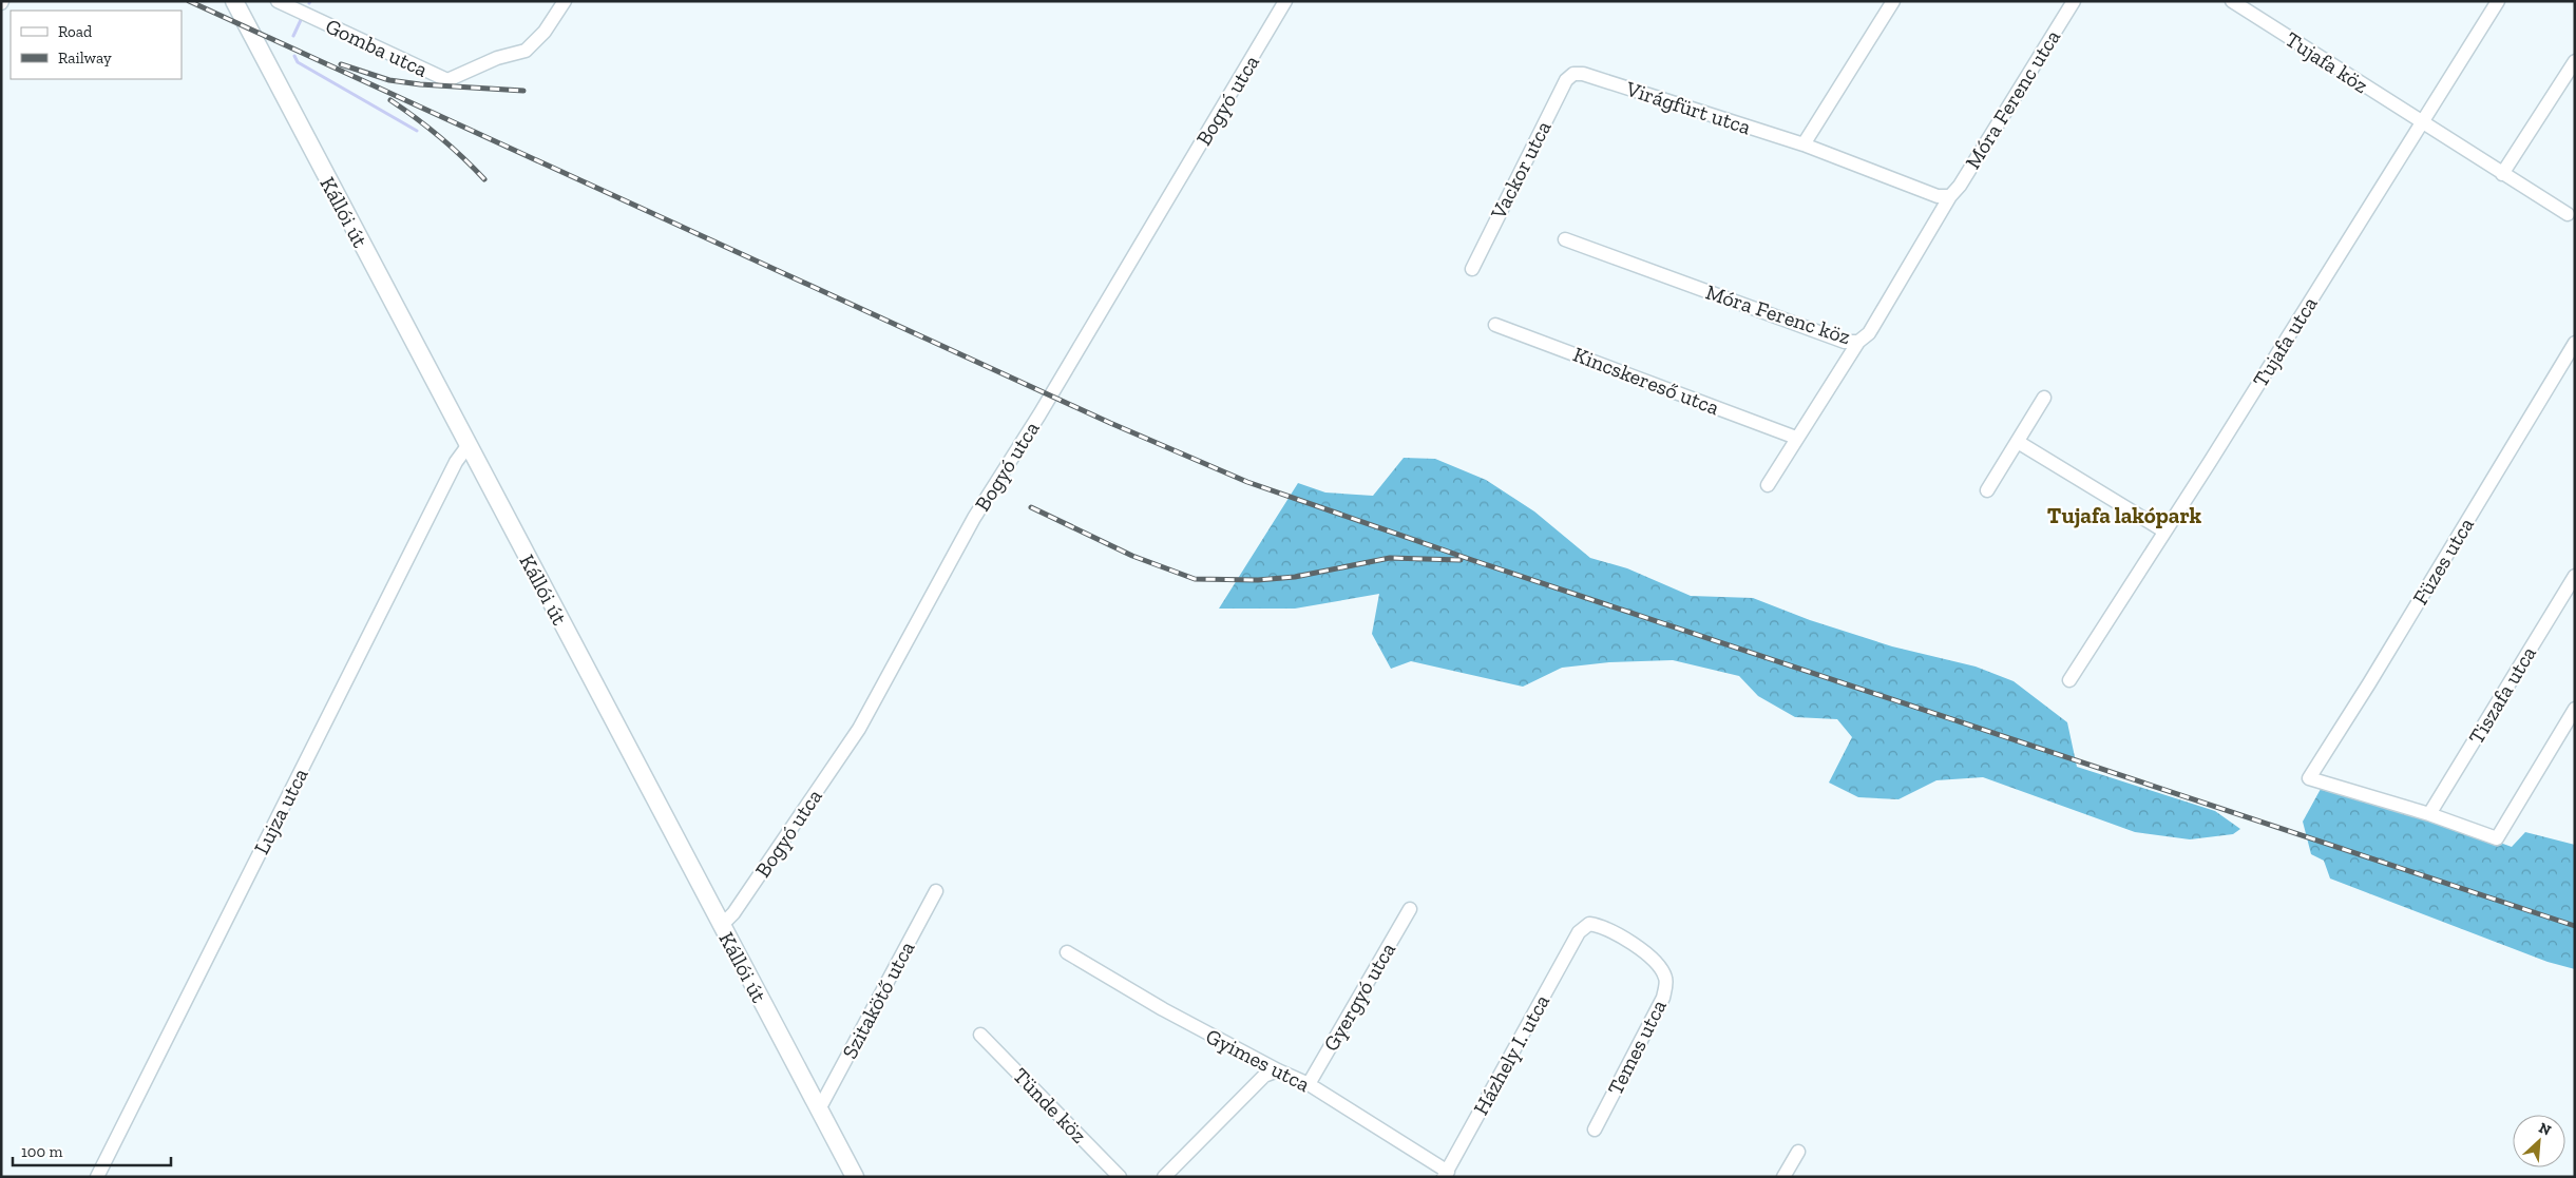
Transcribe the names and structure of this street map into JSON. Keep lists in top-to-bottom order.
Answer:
{
  "streets": {
    "main road": ["Kállói út"],
    "street": [
      "Gomba utca",
      "Tujafa köz",
      "Móra Ferenc utca",
      "Bogyó utca",
      "Virágfürt utca",
      "Vackor utca",
      "Móra Ferenc köz",
      "Tujafa utca",
      "Kincskereső utca",
      "Füzes utca",
      "Tiszafa utca",
      "Lujza utca",
      "Gyergyó utca",
      "Szitakötő utca",
      "Temes utca",
      "Házhely I. utca",
      "Gyimes utca",
      "Tünde köz"
    ]
  },
  "crossings": [
    ["Tujafa köz", "Tujafa utca"],
    ["Móra Ferenc utca", "Virágfürt utca"],
    ["Móra Ferenc utca", "Móra Ferenc köz"],
    ["Bogyó utca", "Kállói út"],
    ["Virágfürt utca", "Vackor utca"],
    ["Virágfürt utca", "Móra Ferenc köz"],
    ["Kállói út", "Lujza utca"],
    ["Kállói út", "Szitakötő utca"],
    ["Füzes utca", "Tiszafa utca"],
    ["Gyergyó utca", "Gyimes utca"],
    ["Temes utca", "Házhely I. utca"],
    ["Házhely I. utca", "Gyimes utca"]
  ],
  "districts": ["Tujafa lakópark"],
  "legend": ["Road", "Railway"],
  "scale_bar": "100 m",
  "north": "top right"
}
